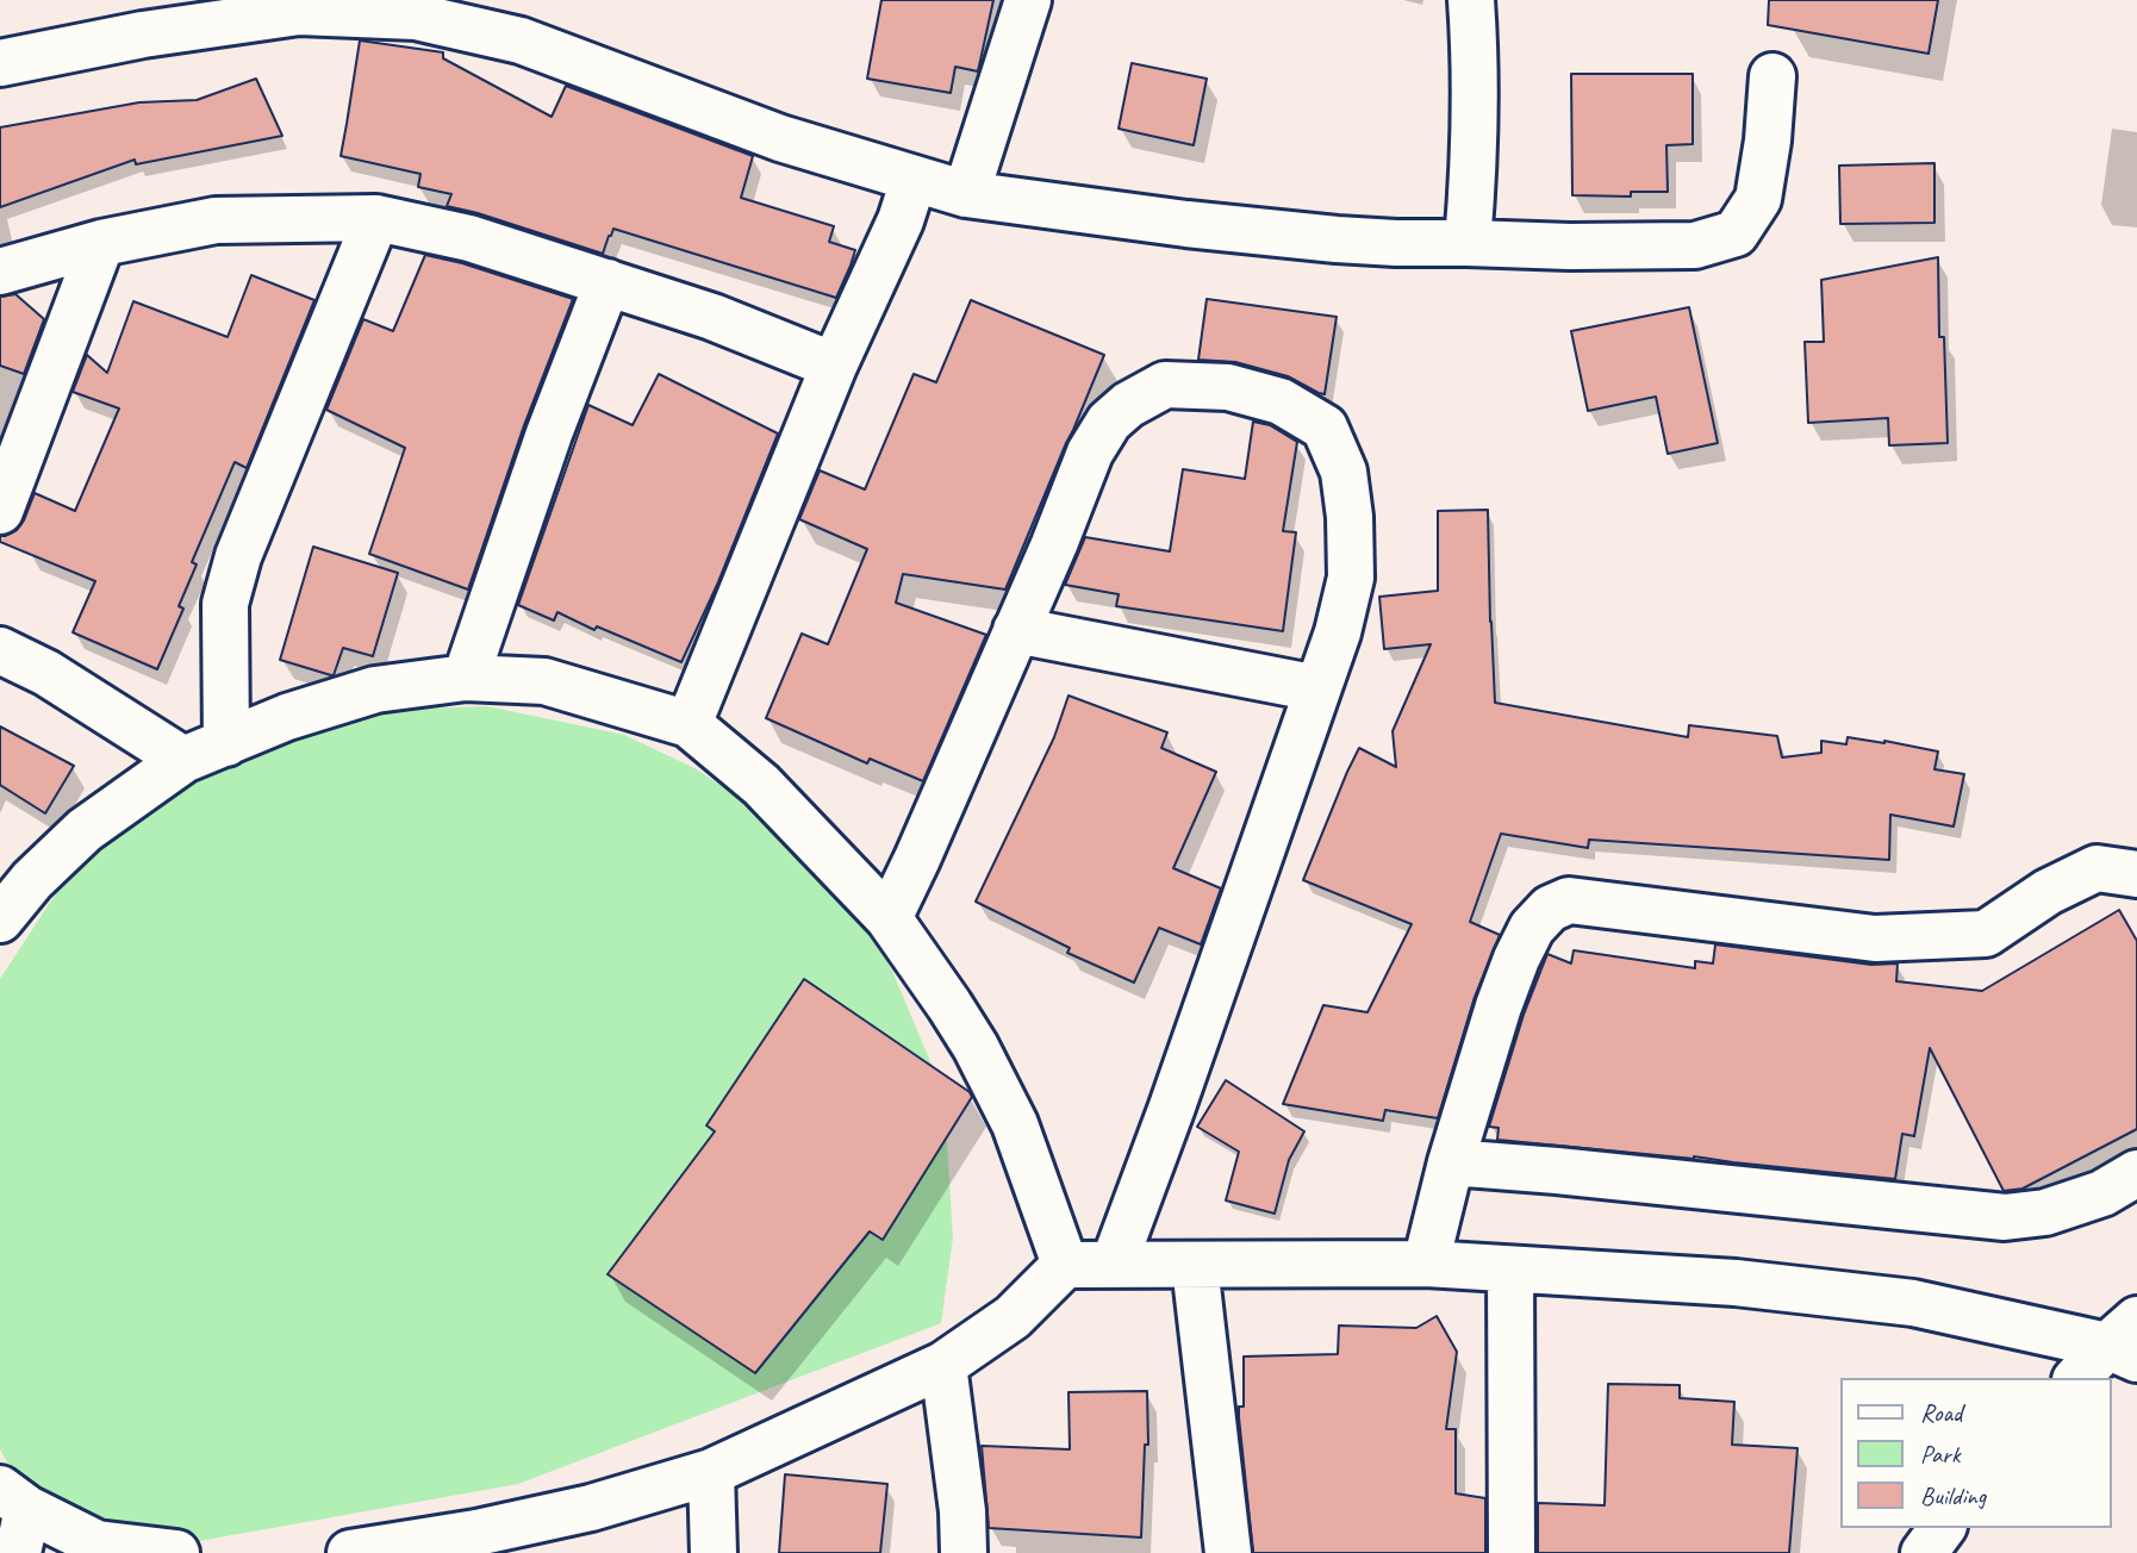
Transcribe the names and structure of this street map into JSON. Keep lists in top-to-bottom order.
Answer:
{
  "legend": ["Road", "Park", "Building"]
}
